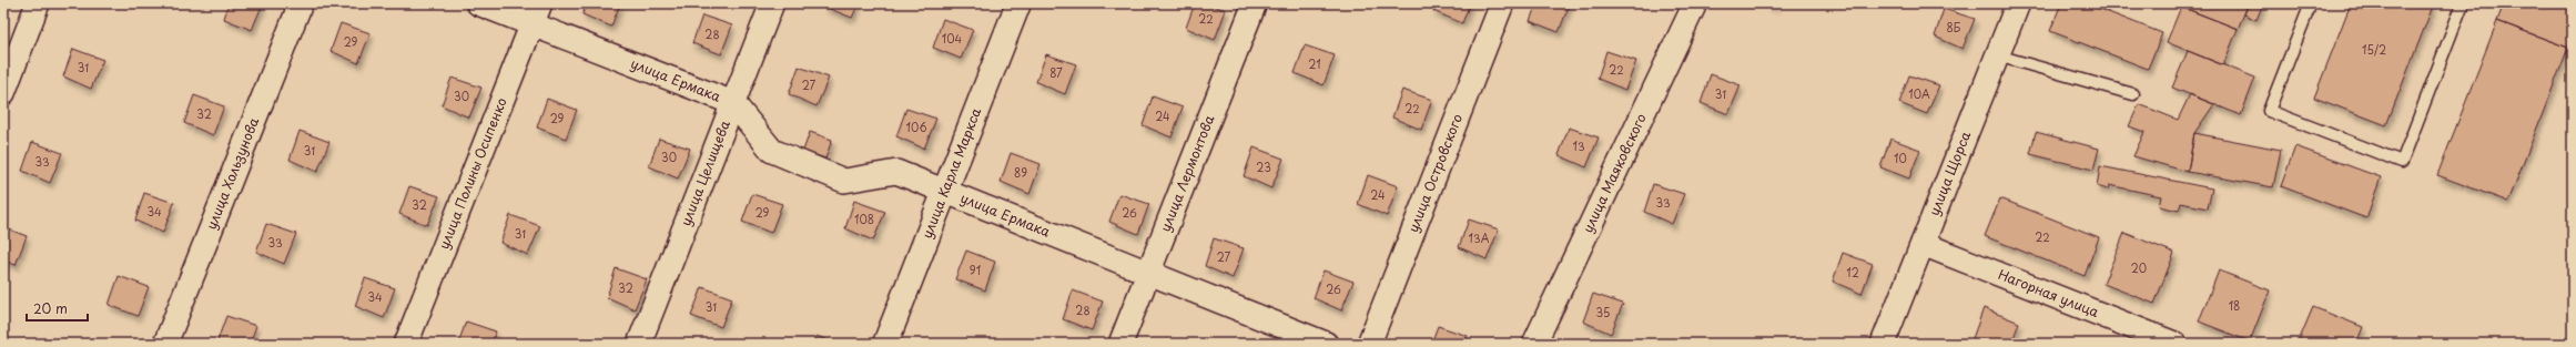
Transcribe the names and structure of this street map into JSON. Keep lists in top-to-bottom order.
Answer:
{
  "streets": {
    "main road": ["улица Карла Маркса"],
    "street": [
      "улица Ермака",
      "улица Хользунова",
      "улица Лермонтова",
      "улица Островского",
      "улица Маяковского",
      "улица Щорса",
      "улица Полины Осипенко",
      "улица Целищева",
      "Нагорная улица"
    ]
  },
  "crossings": [
    ["улица Ермака", "улица Карла Маркса"],
    ["улица Ермака", "улица Лермонтова"],
    ["улица Ермака", "улица Полины Осипенко"],
    ["улица Ермака", "улица Целищева"],
    ["улица Щорса", "Нагорная улица"]
  ],
  "house_numbers": [
    "22",
    "8Б",
    "28",
    "104",
    "29",
    "15/2",
    "21",
    "31",
    "22",
    "87",
    "27",
    "31",
    "10А",
    "30",
    "22",
    "32",
    "24",
    "29",
    "106",
    "13",
    "31",
    "30",
    "10",
    "33",
    "23",
    "89",
    "24",
    "33",
    "32",
    "34",
    "29",
    "26",
    "108",
    "31",
    "22",
    "13А",
    "33",
    "27",
    "20",
    "91",
    "12",
    "32",
    "26",
    "34",
    "18",
    "31",
    "28",
    "35"
  ],
  "scale_bar": "20 m"
}
